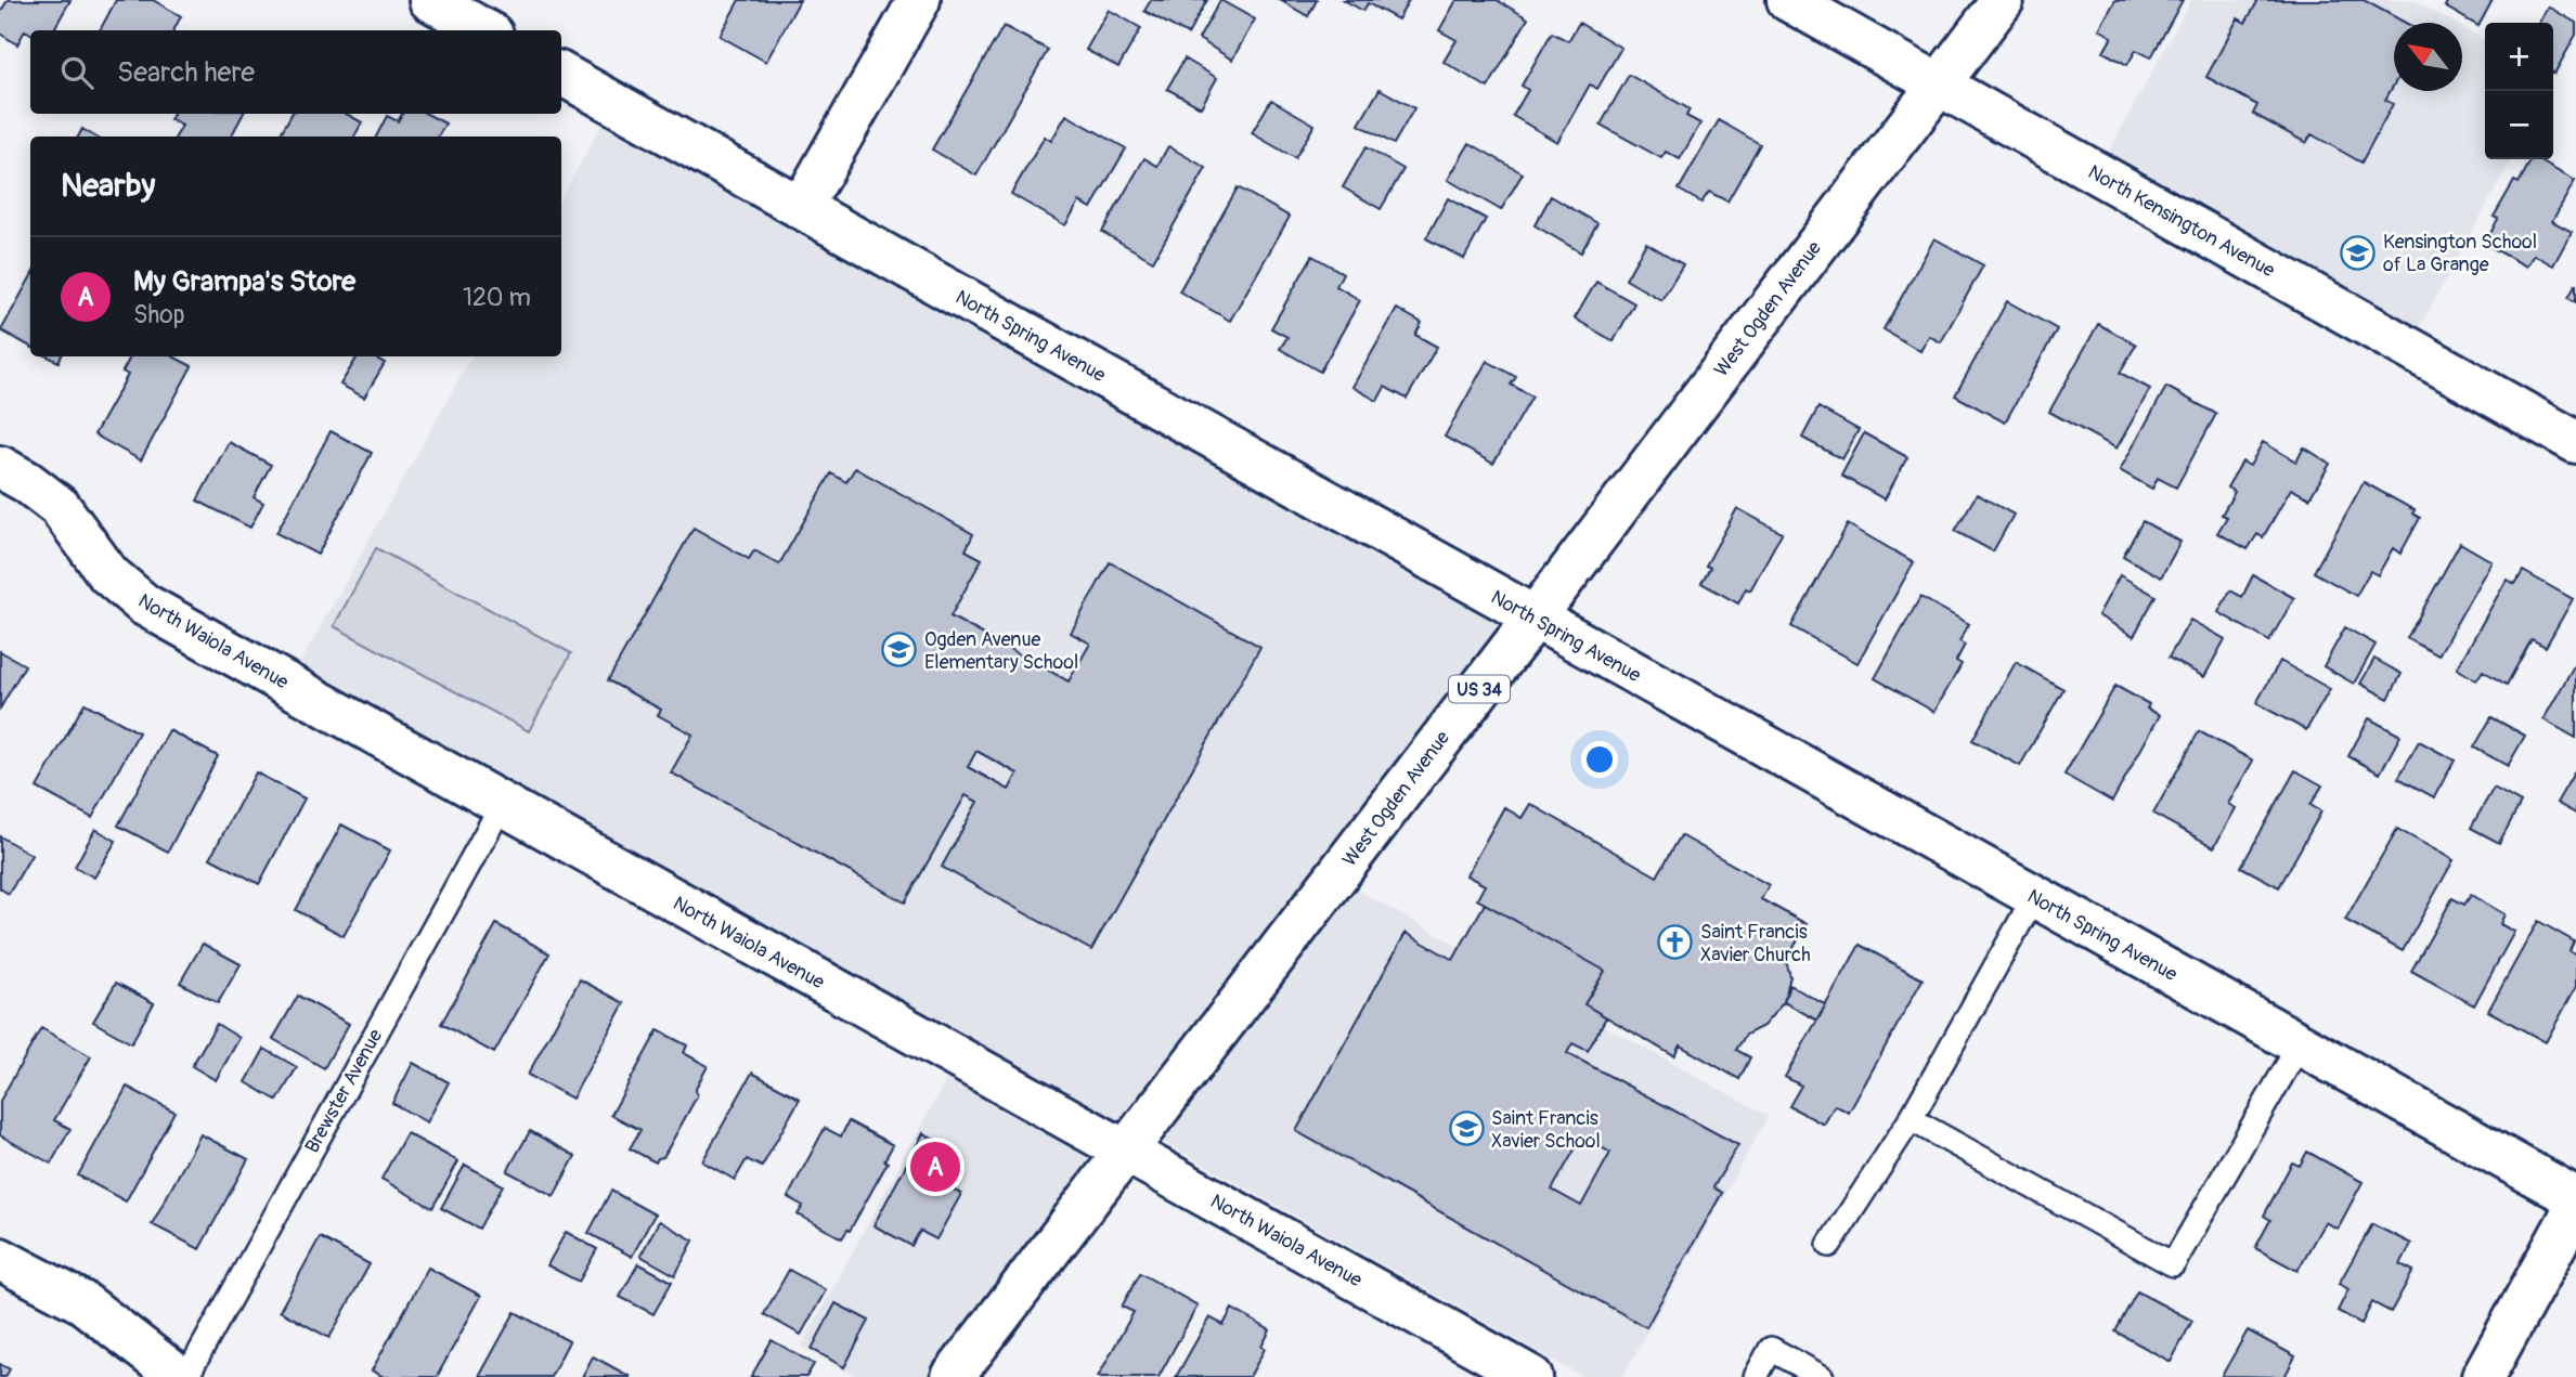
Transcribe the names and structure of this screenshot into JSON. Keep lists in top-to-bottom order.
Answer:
{
  "streets": {
    "street": [
      "North Kensington Avenue",
      "West Ogden Avenue",
      "North Spring Avenue",
      "North Waiola Avenue",
      "US 34"
    ],
    "lane": ["Brewster Avenue"]
  },
  "crossings": [
    ["North Kensington Avenue", "West Ogden Avenue"],
    ["West Ogden Avenue", "North Spring Avenue"],
    ["West Ogden Avenue", "North Waiola Avenue"],
    ["North Waiola Avenue", "Brewster Avenue"]
  ],
  "places": {
    "school or university": ["Kensington School of La Grange", "Ogden Avenue Elementary School", "Saint Francis Xavier School"],
    "church": ["Saint Francis Xavier Church"]
  },
  "north": "top left",
  "page": {
    "map_buttons": ["+", "−"],
    "search": "Search here",
    "heading": "Nearby",
    "list": [
      {
        "mark": "A",
        "name": "My Grampa's Store",
        "note": "Shop",
        "value": "120 m"
      }
    ],
    "pins": "A"
  }
}
